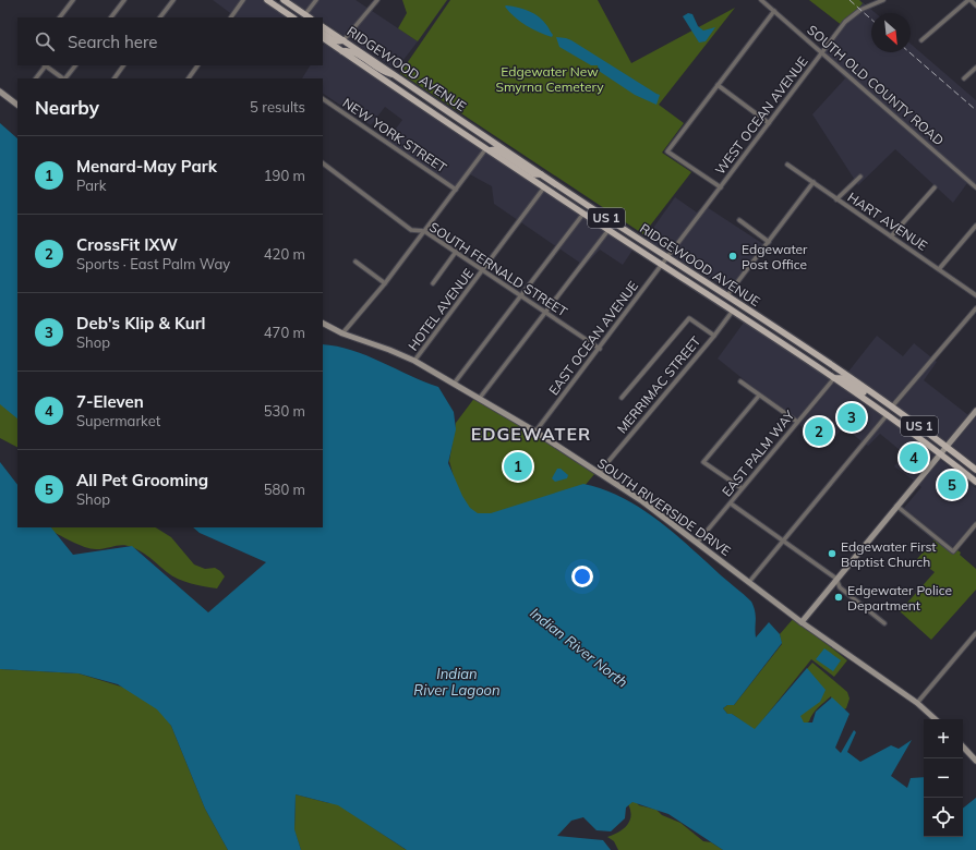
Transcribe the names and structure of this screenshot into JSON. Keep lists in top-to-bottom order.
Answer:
{
  "streets": {
    "main road": ["RIDGEWOOD AVENUE", "US 1"],
    "street": [
      "SOUTH OLD COUNTY ROAD",
      "WEST OCEAN AVENUE",
      "NEW YORK STREET",
      "HART AVENUE",
      "SOUTH FERNALD STREET",
      "HOTEL AVENUE",
      "EAST OCEAN AVENUE",
      "MERRIMAC STREET",
      "EAST PALM WAY",
      "SOUTH RIVERSIDE DRIVE"
    ]
  },
  "crossings": [
    ["RIDGEWOOD AVENUE", "WEST OCEAN AVENUE"],
    ["RIDGEWOOD AVENUE", "HOTEL AVENUE"],
    ["RIDGEWOOD AVENUE", "EAST OCEAN AVENUE"],
    ["RIDGEWOOD AVENUE", "MERRIMAC STREET"],
    ["RIDGEWOOD AVENUE", "EAST PALM WAY"],
    ["SOUTH OLD COUNTY ROAD", "WEST OCEAN AVENUE"],
    ["WEST OCEAN AVENUE", "EAST OCEAN AVENUE"],
    ["SOUTH FERNALD STREET", "HOTEL AVENUE"],
    ["SOUTH FERNALD STREET", "EAST OCEAN AVENUE"],
    ["HOTEL AVENUE", "SOUTH RIVERSIDE DRIVE"],
    ["EAST OCEAN AVENUE", "SOUTH RIVERSIDE DRIVE"],
    ["MERRIMAC STREET", "SOUTH RIVERSIDE DRIVE"],
    ["EAST PALM WAY", "SOUTH RIVERSIDE DRIVE"]
  ],
  "districts": ["EDGEWATER"],
  "water": ["Indian River North", "Indian River Lagoon"],
  "parks": ["Edgewater New Smyrna Cemetery"],
  "places": ["Edgewater Post Office", "Edgewater First Baptist Church", "Edgewater Police Department"],
  "north": "bottom right",
  "page": {
    "search": "Search here",
    "heading": ["Nearby", "5 results"],
    "list": [
      {
        "mark": "1",
        "name": "Menard-May Park",
        "note": "Park",
        "value": "190 m"
      },
      {
        "mark": "2",
        "name": "CrossFit IXW",
        "note": "Sports · East Palm Way",
        "value": "420 m"
      },
      {
        "mark": "3",
        "name": "Deb's Klip & Kurl",
        "note": "Shop",
        "value": "470 m"
      },
      {
        "mark": "4",
        "name": "7-Eleven",
        "note": "Supermarket",
        "value": "530 m"
      },
      {
        "mark": "5",
        "name": "All Pet Grooming",
        "note": "Shop",
        "value": "580 m"
      }
    ],
    "pins": [
      "3",
      "2",
      "4",
      "1",
      "5"
    ],
    "map_buttons": ["+", "−"]
  }
}
